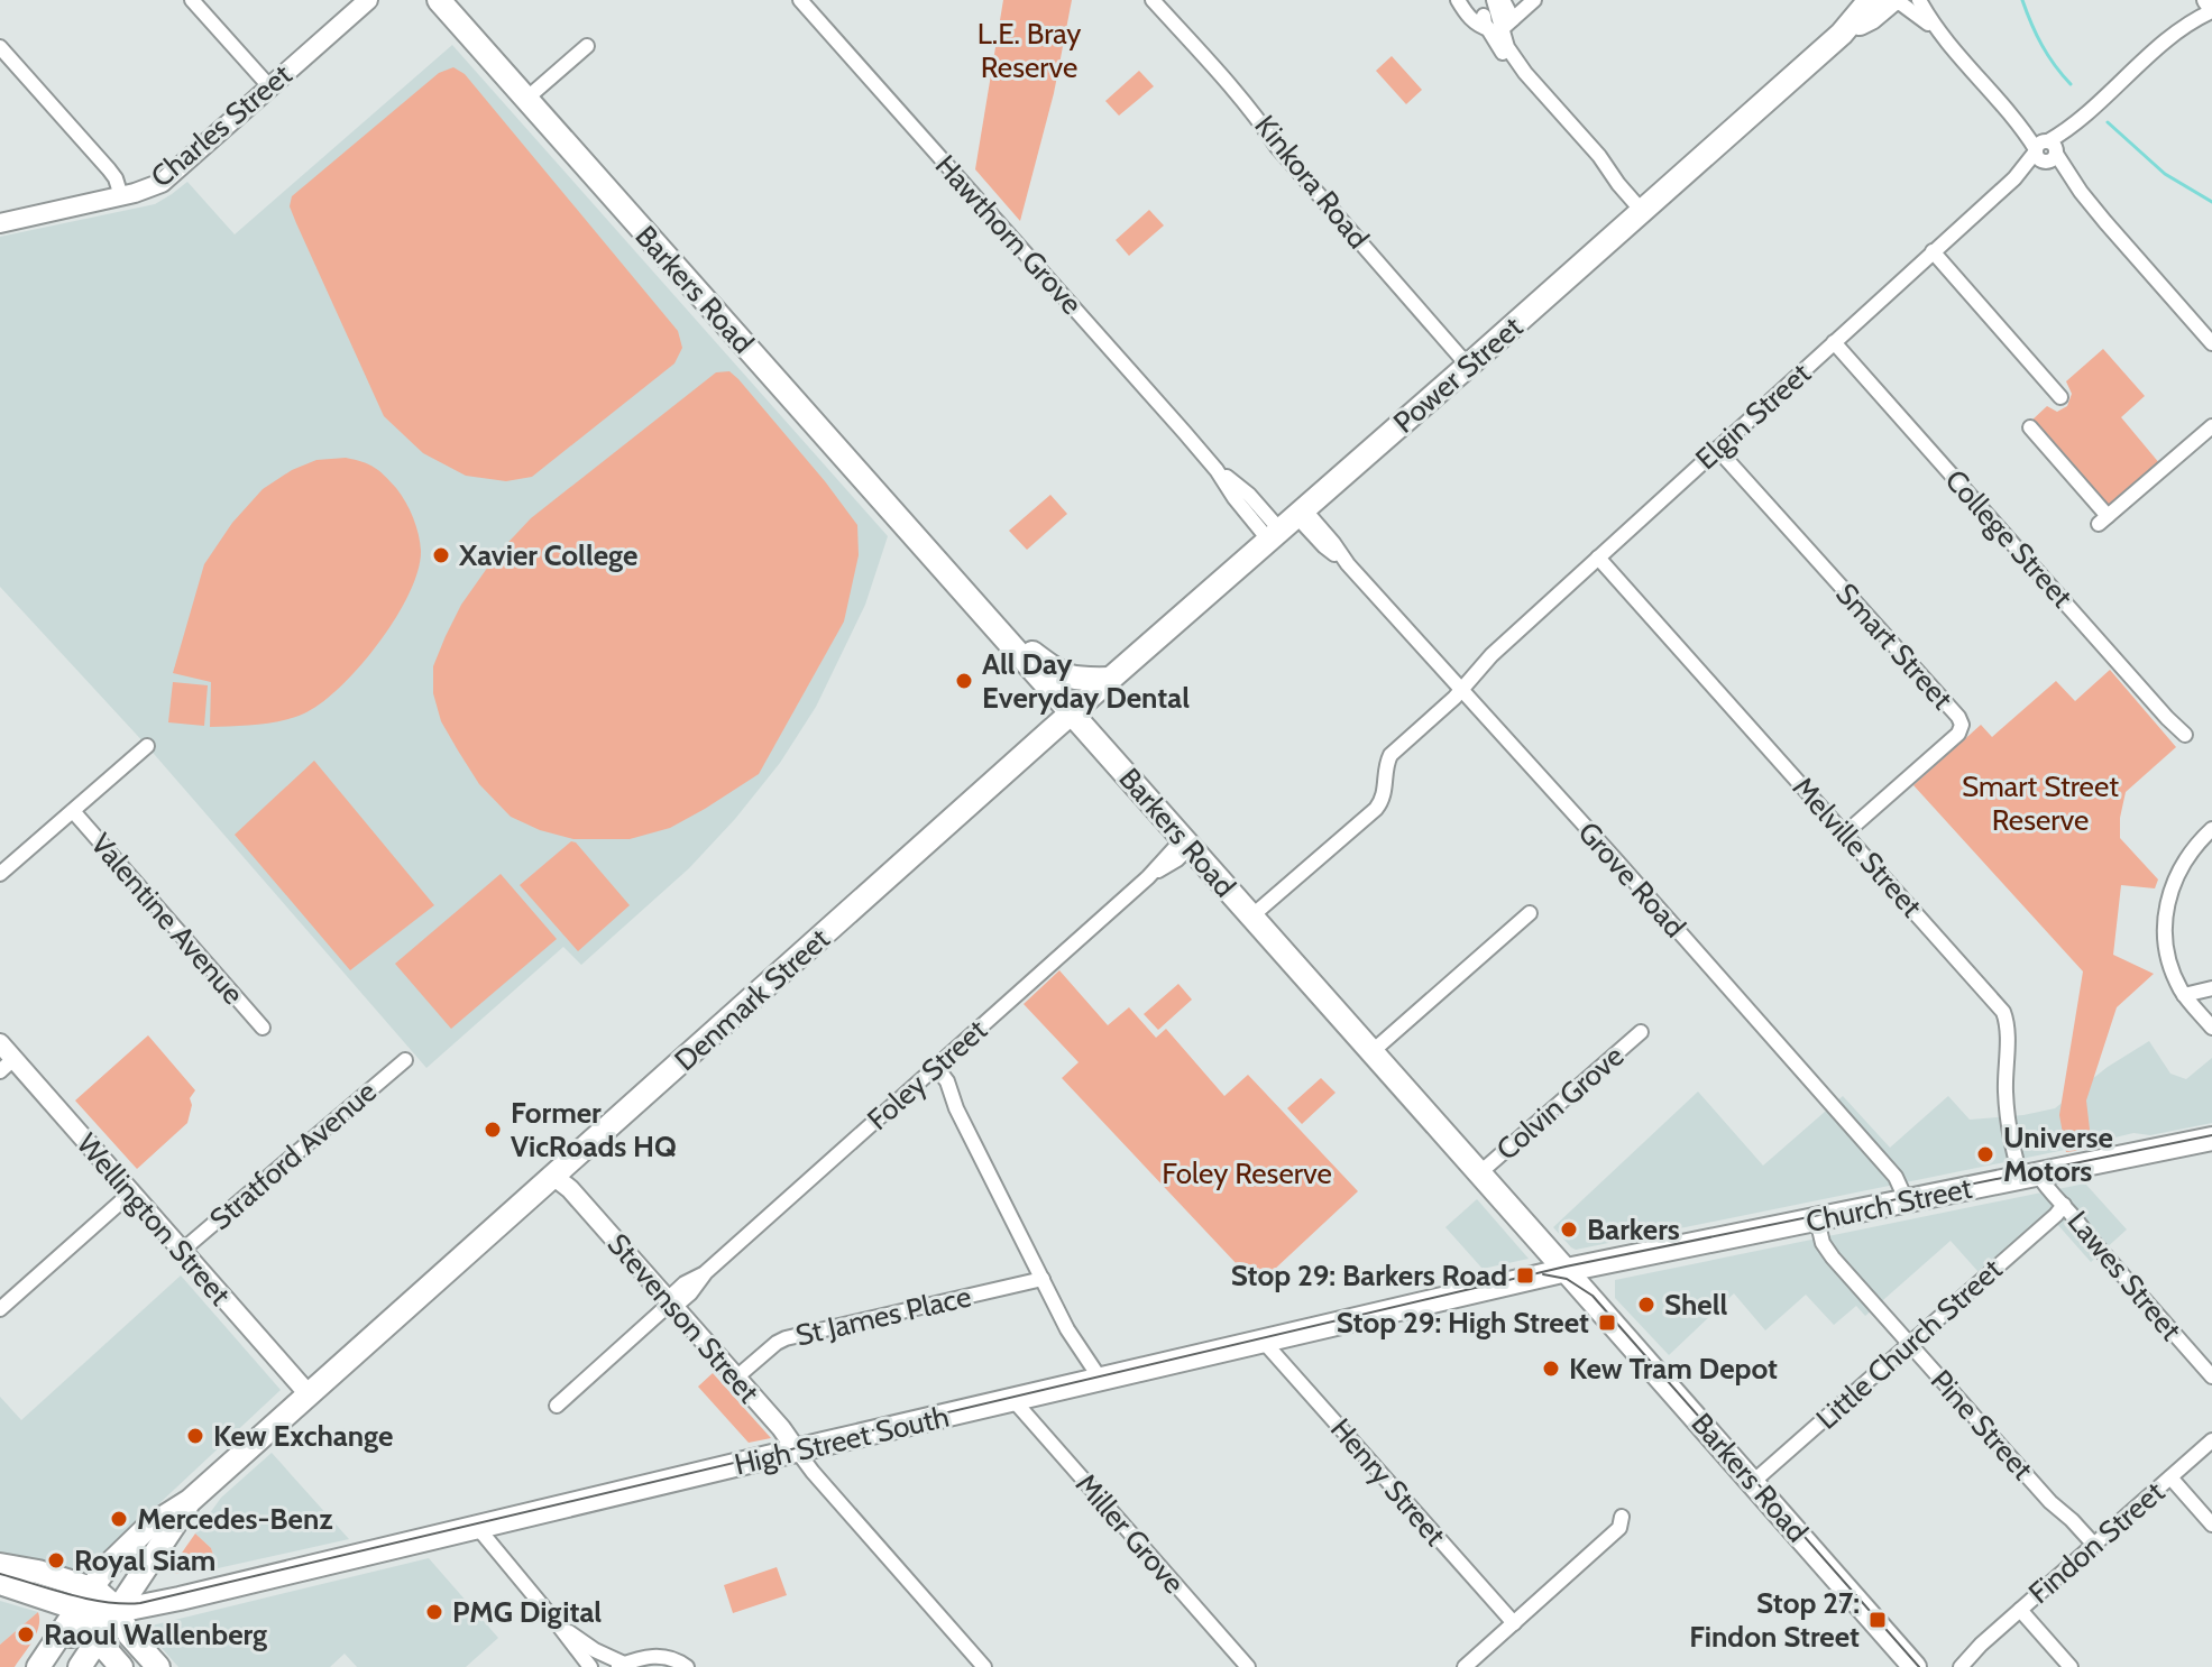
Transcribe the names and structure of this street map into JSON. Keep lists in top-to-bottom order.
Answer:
{
  "streets": {
    "main road": [
      "Barkers Road",
      "Power Street",
      "Denmark Street",
      "Church Street",
      "High Street South"
    ],
    "street": [
      "Charles Street",
      "Kinkora Road",
      "Hawthorn Grove",
      "Elgin Street",
      "College Street",
      "Smart Street",
      "Melville Street",
      "Grove Road",
      "Valentine Avenue",
      "Foley Street",
      "Colvin Grove",
      "Stratford Avenue",
      "Wellington Street",
      "Lawes Street",
      "St James Place",
      "Stevenson Street",
      "Little Church Street",
      "Pine Street",
      "Henry Street",
      "Miller Grove",
      "Findon Street"
    ]
  },
  "crossings": [
    ["Kinkora Road", "Power Street"],
    ["Hawthorn Grove", "Power Street"],
    ["Hawthorn Grove", "Grove Road"],
    ["Barkers Road", "Power Street"],
    ["Barkers Road", "Elgin Street"],
    ["Barkers Road", "Denmark Street"],
    ["Barkers Road", "Foley Street"],
    ["Barkers Road", "Colvin Grove"],
    ["Barkers Road", "Church Street"],
    ["Barkers Road", "Little Church Street"],
    ["Barkers Road", "High Street South"],
    ["Power Street", "Grove Road"],
    ["Power Street", "Denmark Street"],
    ["Elgin Street", "College Street"],
    ["Elgin Street", "Smart Street"],
    ["Elgin Street", "Melville Street"],
    ["Elgin Street", "Grove Road"],
    ["Smart Street", "Melville Street"],
    ["Melville Street", "Church Street"],
    ["Melville Street", "Lawes Street"],
    ["Grove Road", "Church Street"],
    ["Denmark Street", "Wellington Street"],
    ["Denmark Street", "Stevenson Street"],
    ["Denmark Street", "High Street South"],
    ["Foley Street", "Stevenson Street"],
    ["Stratford Avenue", "Wellington Street"],
    ["Church Street", "Lawes Street"],
    ["Church Street", "Pine Street"],
    ["Church Street", "High Street South"],
    ["Lawes Street", "Little Church Street"],
    ["St James Place", "Stevenson Street"],
    ["Stevenson Street", "High Street South"],
    ["Little Church Street", "Pine Street"],
    ["Pine Street", "Findon Street"],
    ["High Street South", "Henry Street"],
    ["High Street South", "Miller Grove"]
  ],
  "parks": ["L.E. Bray Reserve", "Smart Street Reserve", "Foley Reserve"],
  "places": {
    "other": [
      "Xavier College",
      "All Day Everyday Dental",
      "Former VicRoads HQ",
      "Universe Motors",
      "Barkers",
      "Shell",
      "Kew Tram Depot",
      "Kew Exchange",
      "Mercedes-Benz",
      "Royal Siam",
      "PMG Digital",
      "Raoul Wallenberg"
    ],
    "transit": ["Stop 29: Barkers Road", "Stop 29: High Street", "Stop 27: Findon Street"]
  }
}
